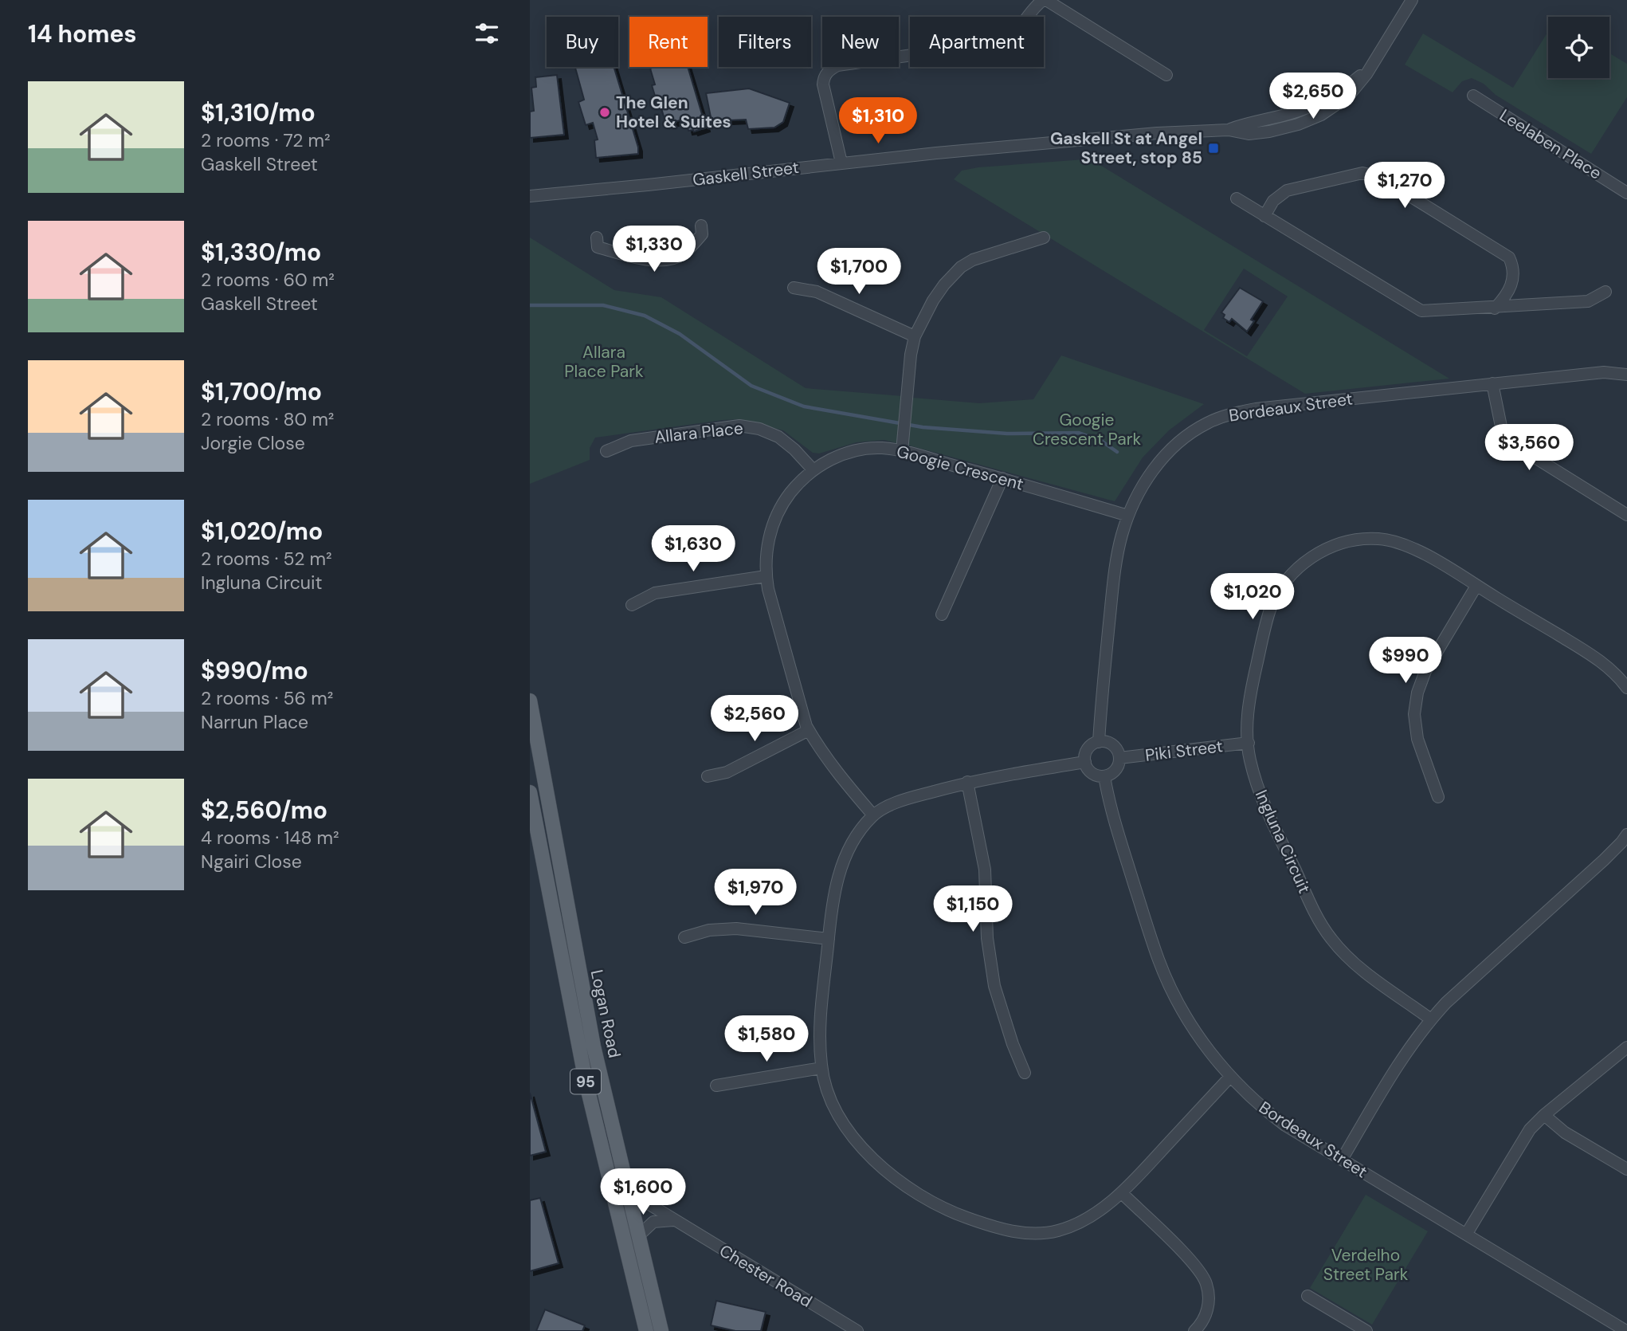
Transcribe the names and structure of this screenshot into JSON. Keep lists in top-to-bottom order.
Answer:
{
  "streets": {
    "main road": ["Logan Road", "95"],
    "street": [
      "Leelaben Place",
      "Gaskell Street",
      "Bordeaux Street",
      "Allara Place",
      "Googie Crescent",
      "Piki Street",
      "Ingluna Circuit",
      "Chester Road"
    ]
  },
  "crossings": [
    ["Bordeaux Street", "Googie Crescent"],
    ["Bordeaux Street", "Piki Street"],
    ["Allara Place", "Googie Crescent"],
    ["Piki Street", "Ingluna Circuit"],
    ["Logan Road", "Chester Road"]
  ],
  "parks": ["Allara Place Park", "Googie Crescent Park", "Verdelho Street Park"],
  "places": {
    "other": ["The Glen Hotel & Suites"],
    "transit": ["Gaskell St at Angel Street, stop 85"]
  },
  "page": {
    "heading": "14 homes",
    "chip": [
      "Buy",
      "Rent",
      "Filters",
      "New",
      "Apartment"
    ],
    "list": [
      {
        "name": "$1,310/mo",
        "note": "2 rooms · 72 m² · Gaskell Street"
      },
      {
        "name": "$1,330/mo",
        "note": "2 rooms · 60 m² · Gaskell Street"
      },
      {
        "name": "$1,700/mo",
        "note": "2 rooms · 80 m² · Jorgie Close"
      },
      {
        "name": "$1,020/mo",
        "note": "2 rooms · 52 m² · Ingluna Circuit"
      },
      {
        "name": "$990/mo",
        "note": "2 rooms · 56 m² · Narrun Place"
      },
      {
        "name": "$2,560/mo",
        "note": "4 rooms · 148 m² · Ngairi Close"
      }
    ],
    "price": [
      "$2,650",
      "$1,310",
      "$1,270",
      "$1,330",
      "$1,700",
      "$3,560",
      "$1,630",
      "$1,020",
      "$990",
      "$2,560",
      "$1,970",
      "$1,150",
      "$1,580",
      "$1,600"
    ]
  }
}
